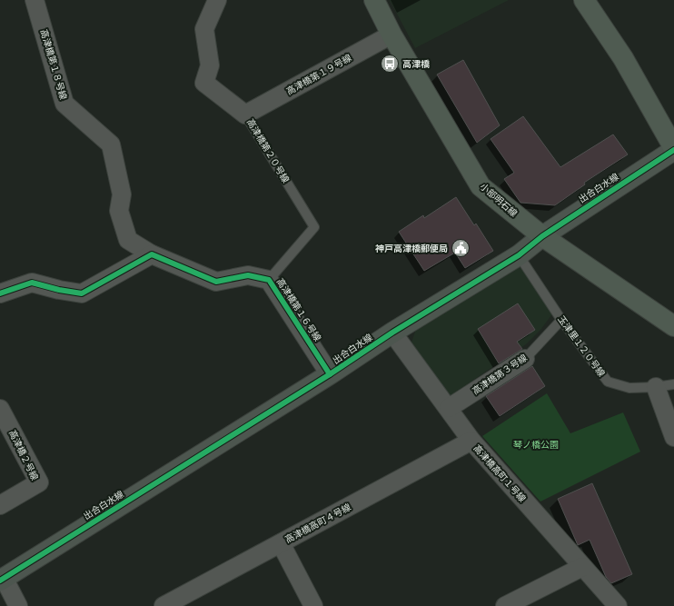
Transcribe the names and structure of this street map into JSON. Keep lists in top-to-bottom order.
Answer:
{
  "streets": {
    "main road": ["小部明石線"],
    "street": [
      "高津橋第１８号線",
      "高津橋第１９号線",
      "高津橋第２０号線",
      "出合白水線",
      "高津橋第１６号線",
      "高津橋第３号線",
      "高津橋２号線",
      "高津橋高町１号線",
      "高津橋高町４号線"
    ],
    "lane": ["玉津里１２０号線"]
  },
  "crossings": [
    ["高津橋第１８号線", "高津橋第１６号線"],
    ["高津橋第１９号線", "高津橋第２０号線"],
    ["高津橋第１９号線", "小部明石線"],
    ["高津橋第２０号線", "高津橋第１６号線"],
    ["出合白水線", "小部明石線"],
    ["出合白水線", "高津橋第１６号線"],
    ["出合白水線", "玉津里１２０号線"],
    ["出合白水線", "高津橋高町１号線"],
    ["玉津里１２０号線", "高津橋第３号線"],
    ["高津橋第３号線", "高津橋高町１号線"],
    ["高津橋高町１号線", "高津橋高町４号線"]
  ],
  "parks": ["琴ノ橋公園"],
  "places": {
    "bus stop": ["高津橋"],
    "public building": ["神戸高津橋郵便局"]
  }
}
